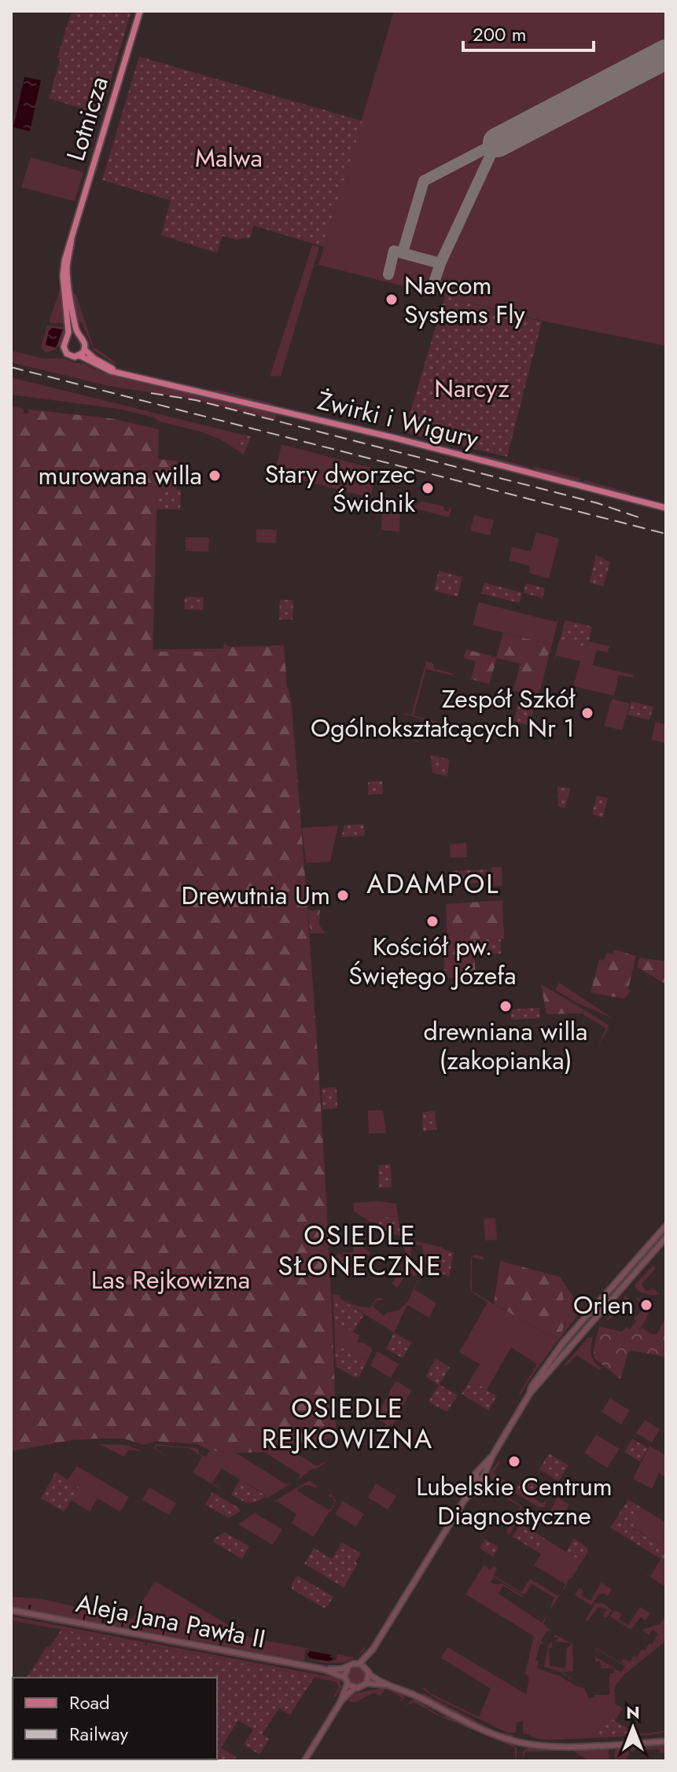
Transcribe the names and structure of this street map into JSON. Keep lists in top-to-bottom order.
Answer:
{
  "streets": {
    "main road": ["Lotnicza", "Żwirki i Wigury"],
    "street": ["Aleja Jana Pawła II"]
  },
  "crossings": [
    ["Lotnicza", "Żwirki i Wigury"]
  ],
  "districts": ["ADAMPOL", "OSIEDLE SŁONECZNE", "OSIEDLE REJKOWIZNA"],
  "parks": ["Malwa", "Narcyz", "Las Rejkowizna"],
  "places": [
    "Navcom Systems Fly",
    "murowana willa",
    "Stary dworzec Świdnik",
    "Zespół Szkół Ogólnokształcących Nr 1",
    "Drewutnia Um",
    "Kościół pw. Świętego Józefa",
    "drewniana willa (zakopianka)",
    "Orlen",
    "Lubelskie Centrum Diagnostyczne"
  ],
  "legend": ["Road", "Railway"],
  "scale_bar": "200 m",
  "north": "top"
}
